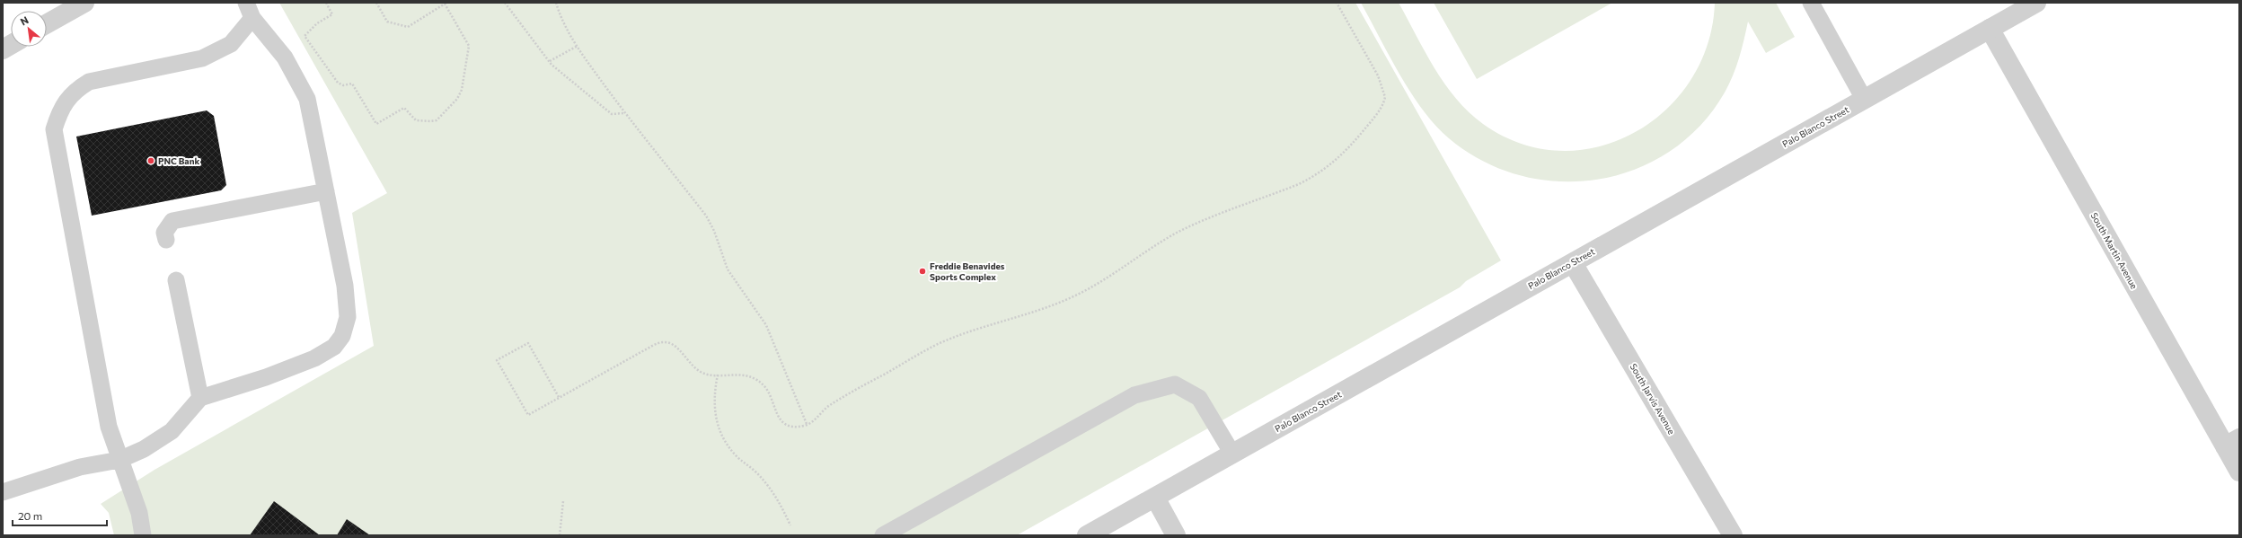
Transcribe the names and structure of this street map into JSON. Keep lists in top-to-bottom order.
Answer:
{
  "streets": {
    "street": ["Palo Blanco Street", "South Martin Avenue", "South Jarvis Avenue"]
  },
  "crossings": [
    ["Palo Blanco Street", "South Martin Avenue"],
    ["Palo Blanco Street", "South Jarvis Avenue"]
  ],
  "places": ["PNC Bank", "Freddie Benavides Sports Complex"],
  "scale_bar": "20 m",
  "north": "top left"
}
